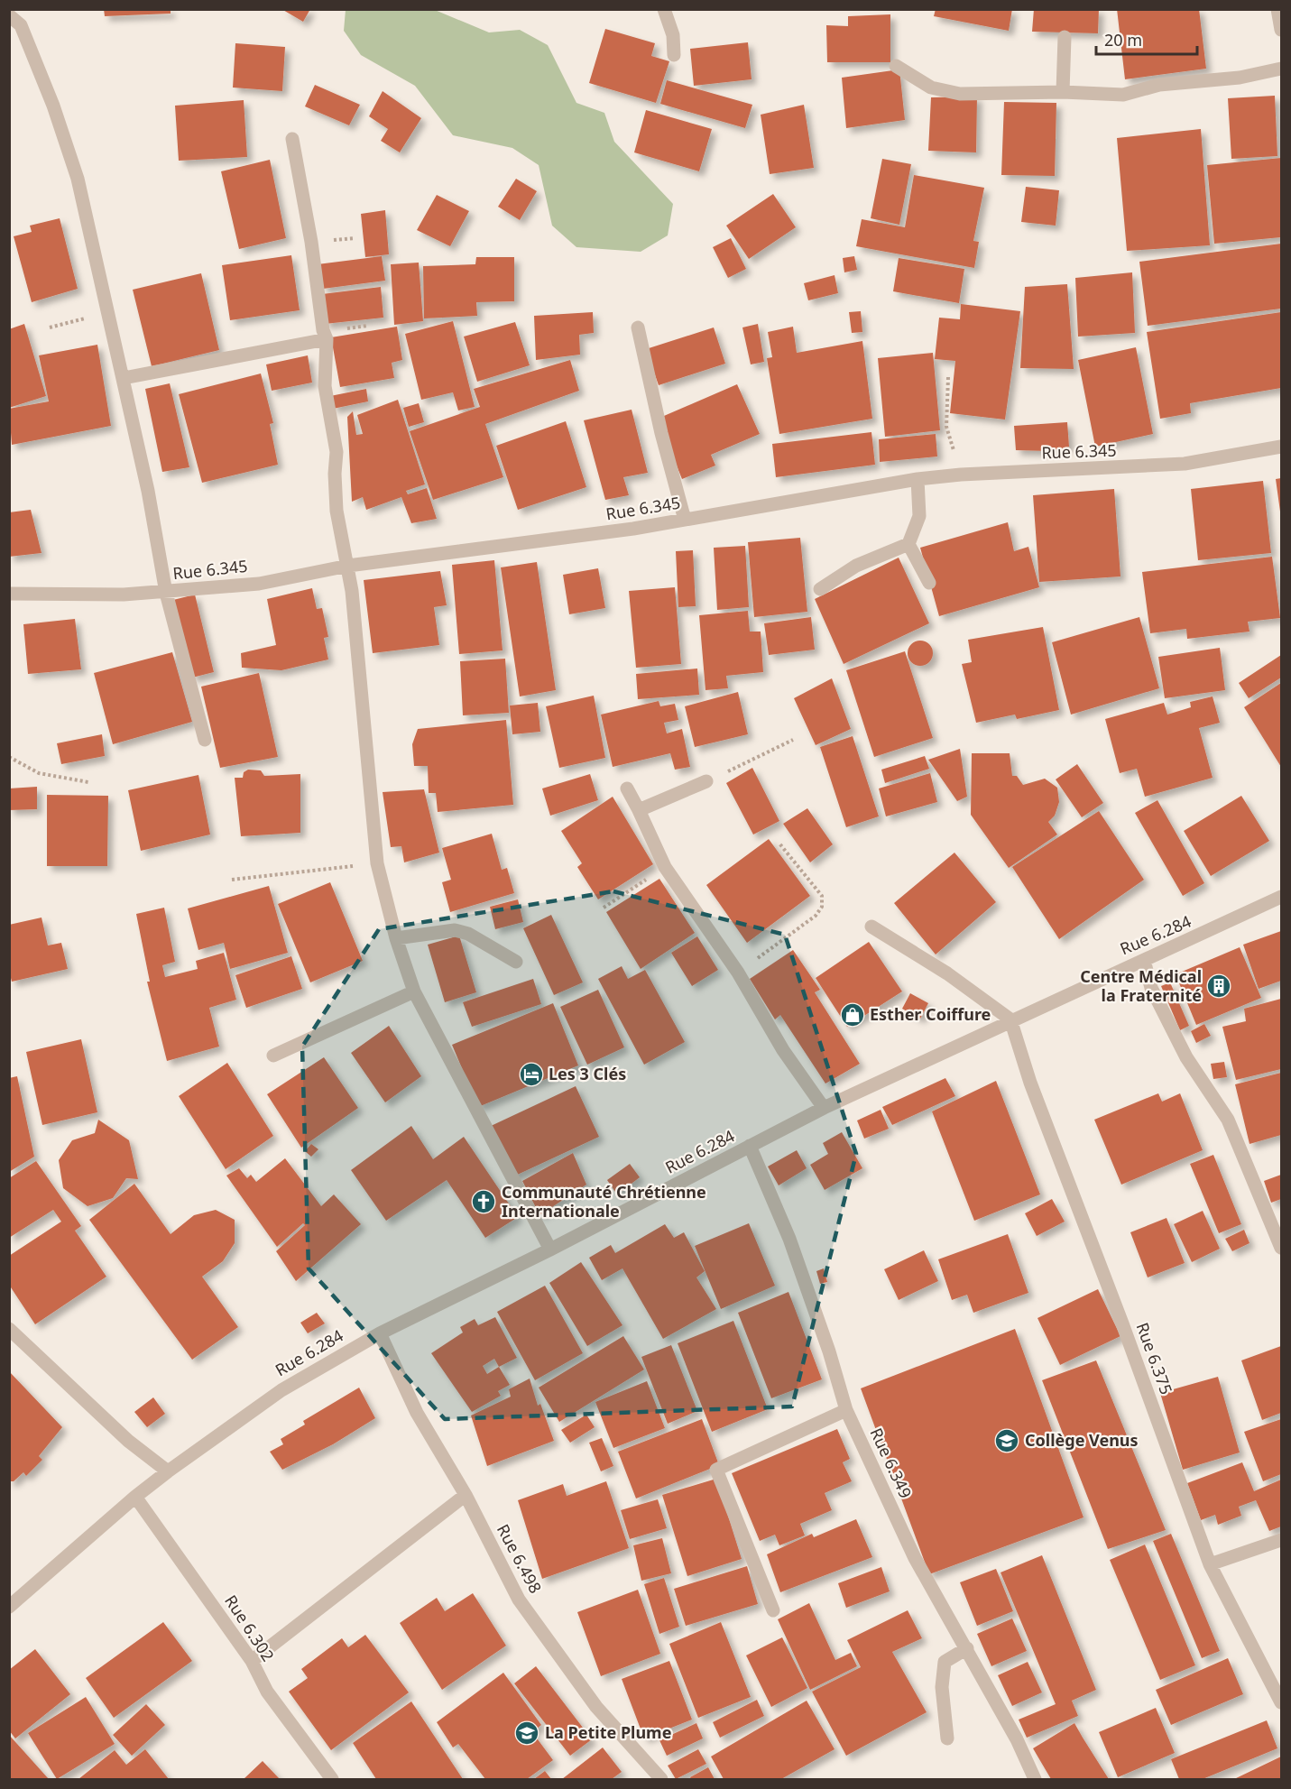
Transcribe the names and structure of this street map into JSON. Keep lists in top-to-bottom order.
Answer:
{
  "streets": {
    "street": [
      "Rue 6.345",
      "Rue 6.284",
      "Rue 6.375",
      "Rue 6.349",
      "Rue 6.498",
      "Rue 6.302"
    ]
  },
  "crossings": [
    ["Rue 6.284", "Rue 6.375"],
    ["Rue 6.284", "Rue 6.349"],
    ["Rue 6.284", "Rue 6.498"],
    ["Rue 6.284", "Rue 6.302"]
  ],
  "places": {
    "building": ["Centre Médical la Fraternité"],
    "shop": ["Esther Coiffure"],
    "hotel": ["Les 3 Clés"],
    "church": ["Communauté Chrétienne Internationale"],
    "school or university": ["Collège Venus", "La Petite Plume"]
  },
  "scale_bar": "20 m"
}
